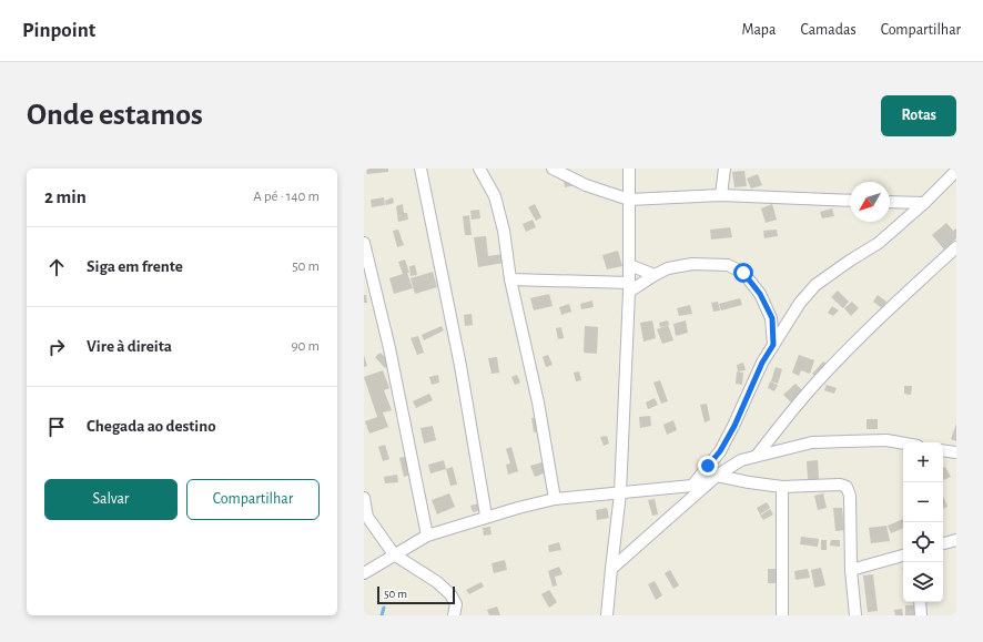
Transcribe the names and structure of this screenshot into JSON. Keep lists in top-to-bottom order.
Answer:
{
  "scale_bar": "50 m",
  "north": "bottom left",
  "page": {
    "header": "Pinpoint",
    "nav": ["Mapa", "Camadas", "Compartilhar"],
    "buttons": [
      "Rotas",
      ["Salvar", "Compartilhar"]
    ],
    "title": "Onde estamos",
    "heading": ["2 min", "A pé · 140 m"],
    "list": [
      ["Siga em frente", "50 m"],
      ["Vire à direita", "90 m"],
      "Chegada ao destino"
    ],
    "map_buttons": ["+", "−"],
    "scale": "50 m"
  }
}
